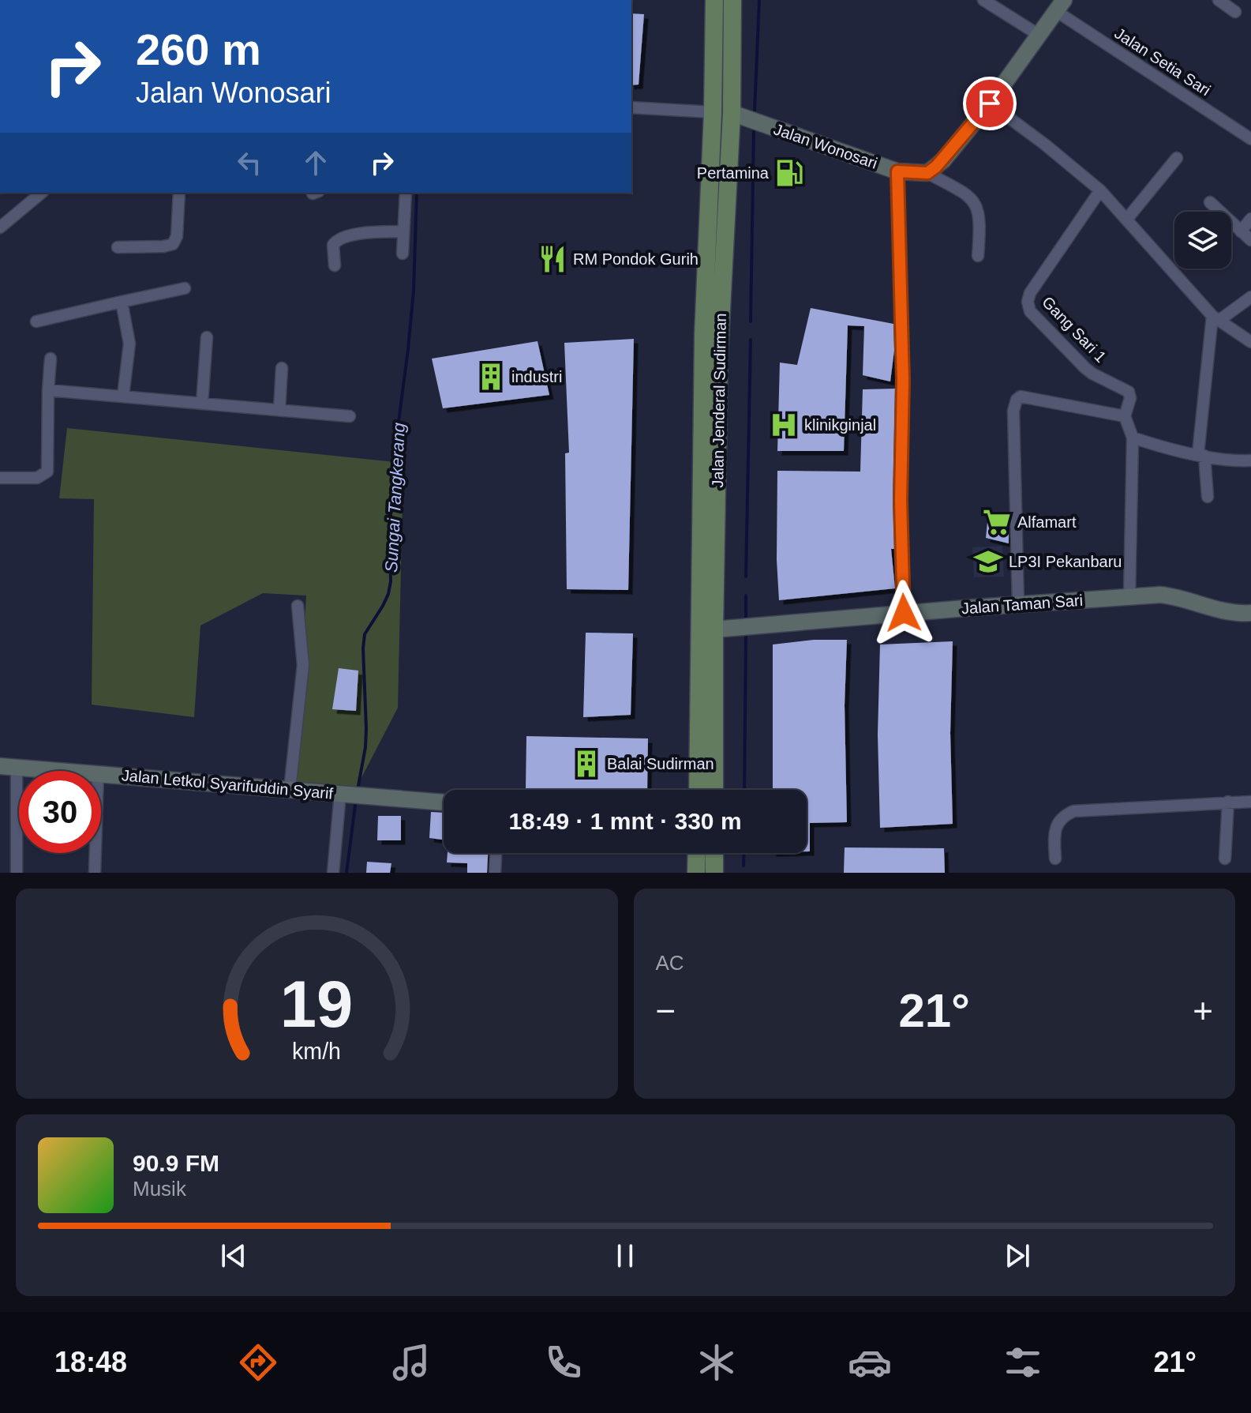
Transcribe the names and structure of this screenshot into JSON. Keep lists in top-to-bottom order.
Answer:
{
  "streets": {
    "main road": ["Jalan Jenderal Sudirman"],
    "street": [
      "Jalan Setia Sari",
      "Jalan Wonosari",
      "Gang Sari 1",
      "Jalan Taman Sari",
      "Jalan Letkol Syarifuddin Syarif"
    ]
  },
  "crossings": [
    ["Jalan Wonosari", "Jalan Jenderal Sudirman"],
    ["Jalan Jenderal Sudirman", "Jalan Taman Sari"]
  ],
  "water": ["Sungai Tangkerang"],
  "places": {
    "fuel station": ["Pertamina"],
    "restaurant": ["RM Pondok Gurih"],
    "building": ["industri", "Balai Sudirman"],
    "hospital": ["klinikginjal"],
    "supermarket": ["Alfamart"],
    "school or university": ["LP3I Pekanbaru"]
  },
  "page": {
    "turn": ["260 m", "Jalan Wonosari"],
    "limit": "30",
    "trip": "18:49 · 1 mnt · 330 m",
    "tile": "AC",
    "heat": ["−", "21°", "+"],
    "song": ["90.9 FM", "Musik"],
    "tabs": ["18:48", "21°"],
    "gauge": ["19", "km/h"]
  }
}
